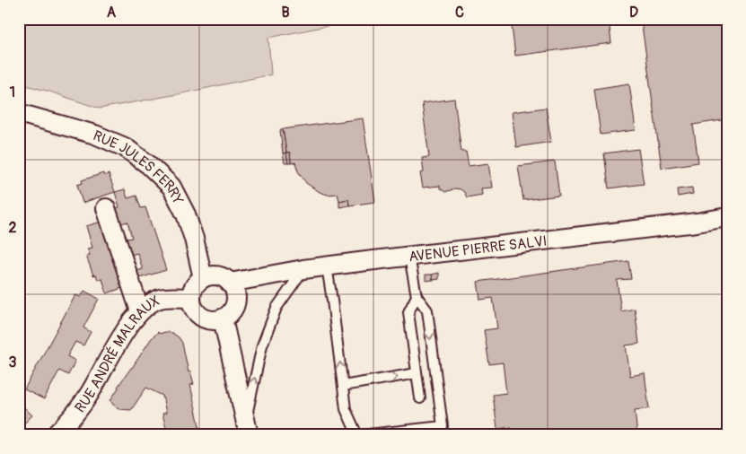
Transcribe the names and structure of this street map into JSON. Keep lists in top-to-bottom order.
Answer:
{
  "streets": {
    "street": ["RUE JULES FERRY", "AVENUE PIERRE SALVI", "RUE ANDRÉ MALRAUX"]
  },
  "crossings": [
    ["RUE JULES FERRY", "AVENUE PIERRE SALVI"],
    ["RUE JULES FERRY", "RUE ANDRÉ MALRAUX"],
    ["AVENUE PIERRE SALVI", "RUE ANDRÉ MALRAUX"]
  ],
  "grid": {
    "columns": [
      "A",
      "B",
      "C",
      "D"
    ],
    "rows": ["1", "2", "3"]
  }
}
